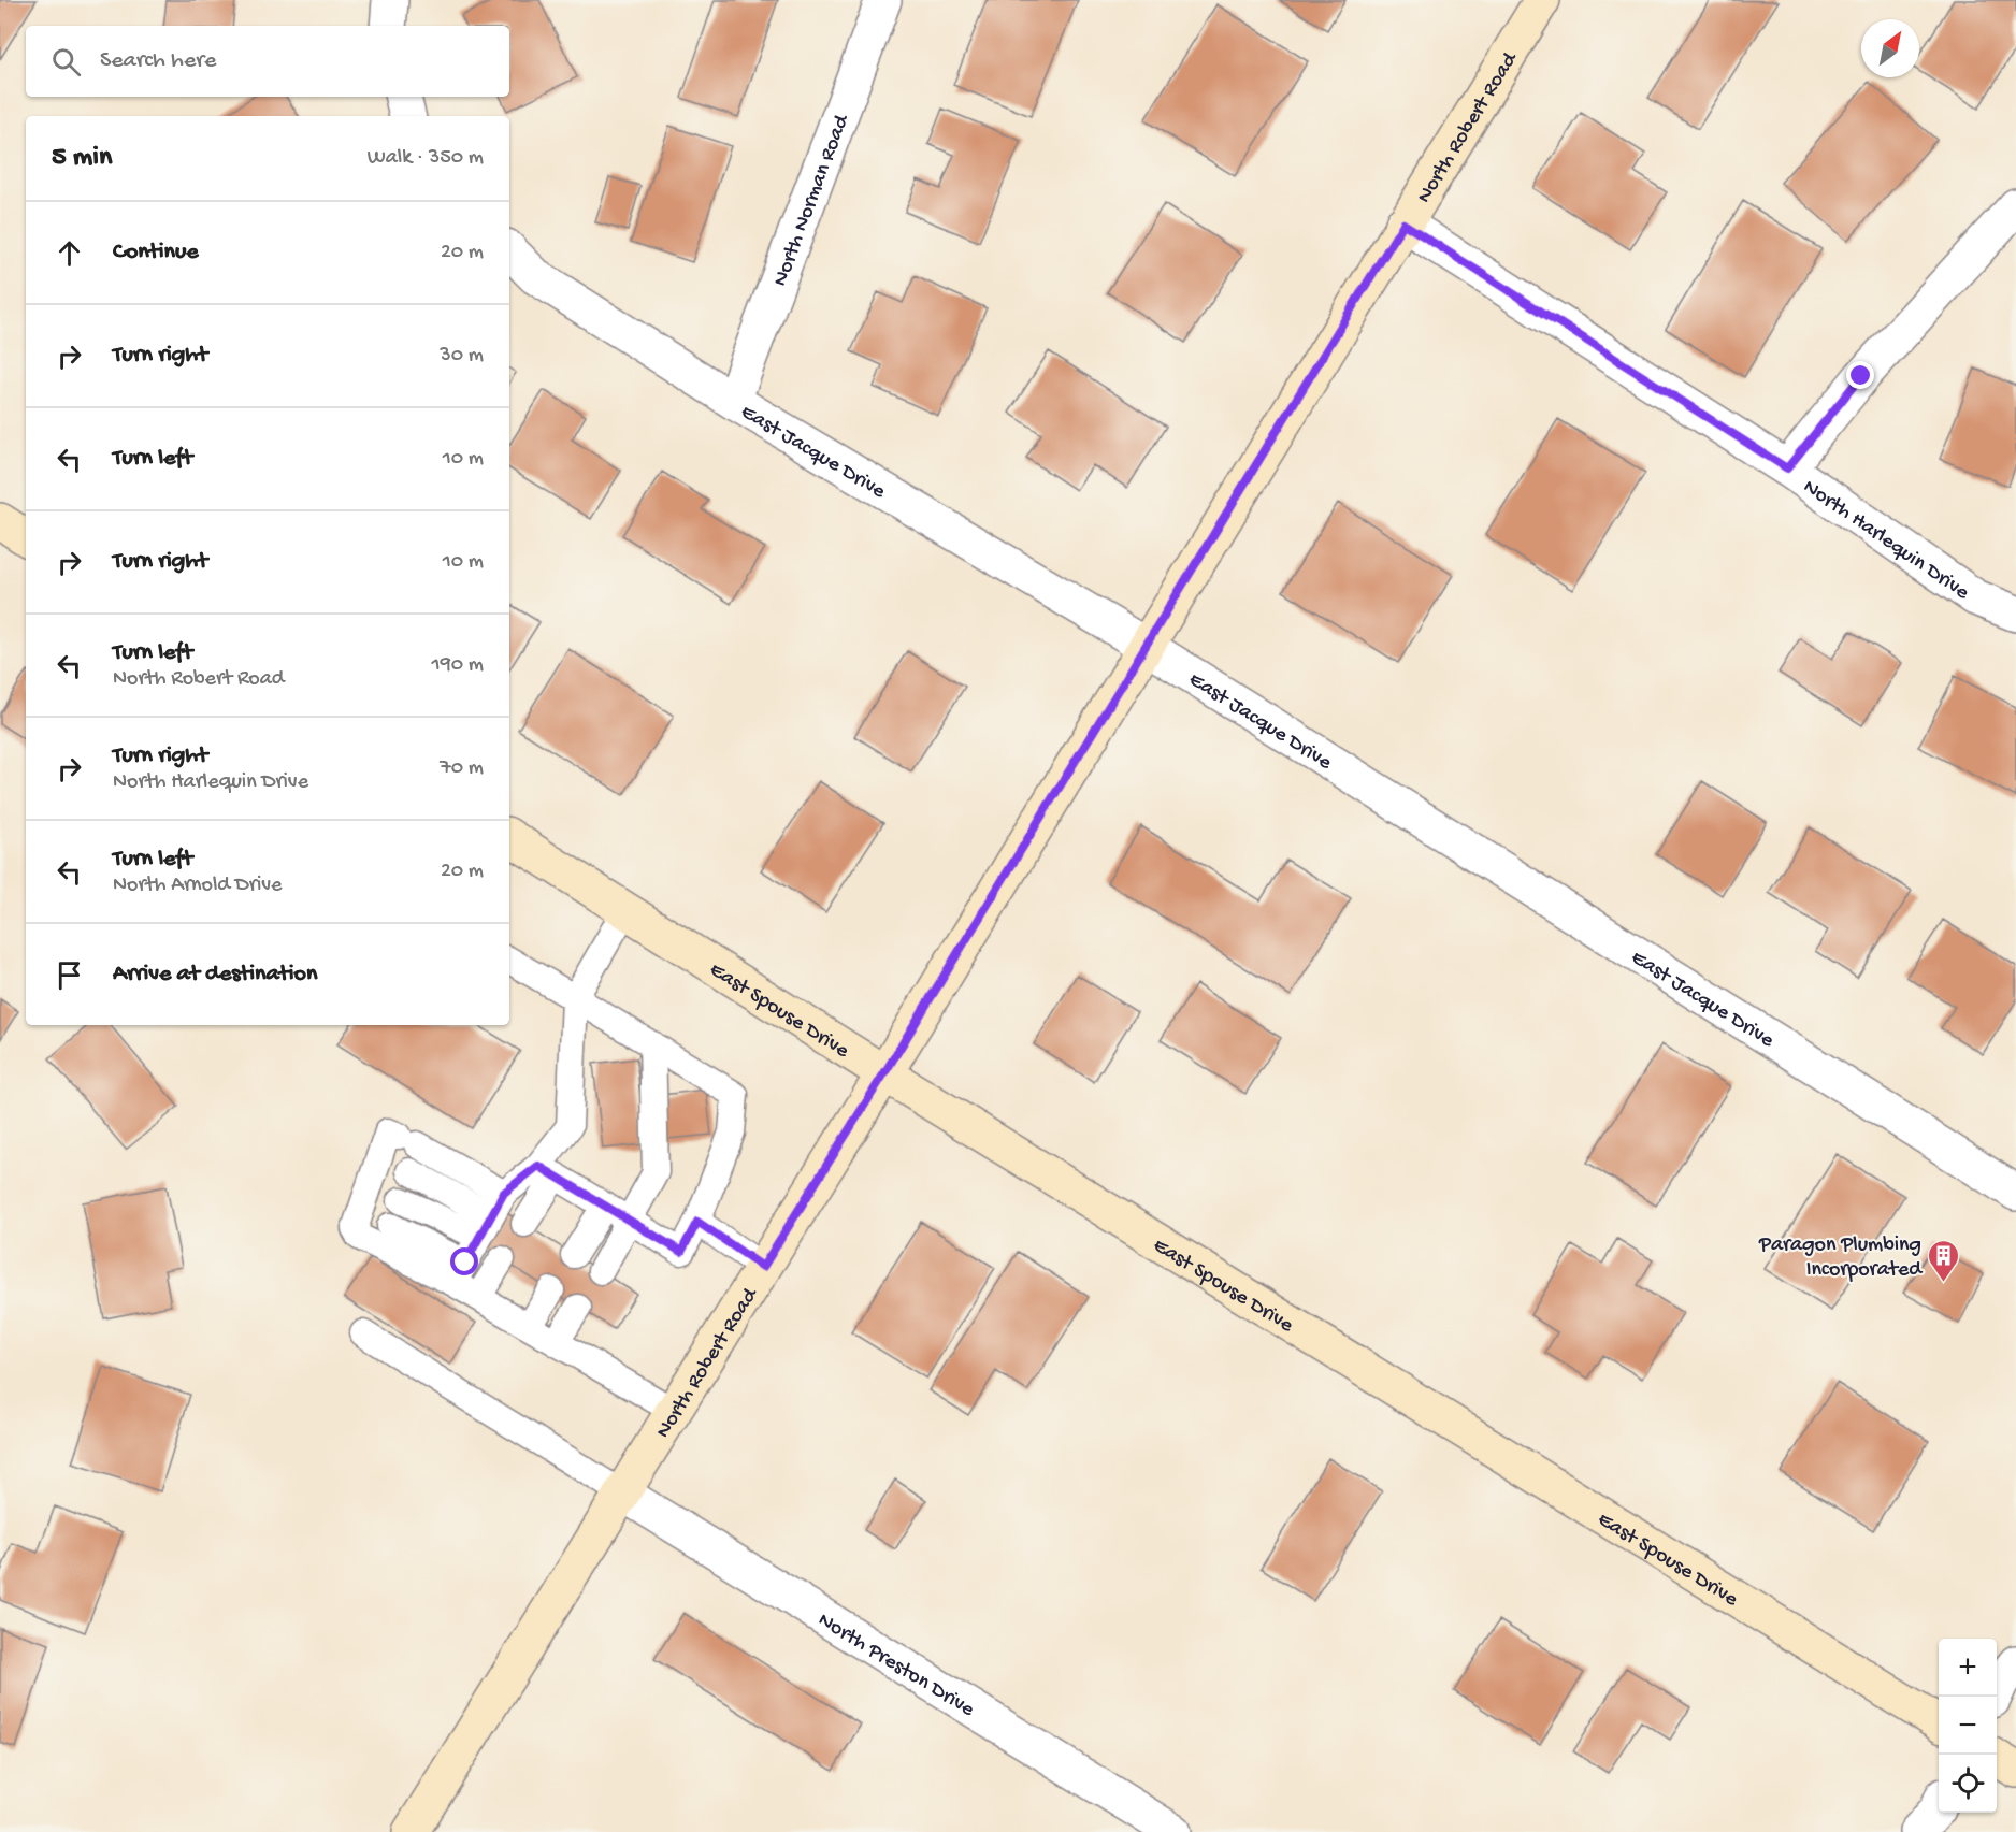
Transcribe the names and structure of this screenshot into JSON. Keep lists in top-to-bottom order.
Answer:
{
  "streets": {
    "main road": ["North Robert Road", "East Spouse Drive"],
    "street": [
      "North Norman Road",
      "East Jacque Drive",
      "North Harlequin Drive",
      "North Preston Drive"
    ]
  },
  "crossings": [
    ["North Robert Road", "East Jacque Drive"],
    ["North Robert Road", "North Harlequin Drive"],
    ["North Robert Road", "East Spouse Drive"],
    ["North Robert Road", "North Preston Drive"],
    ["North Norman Road", "East Jacque Drive"]
  ],
  "places": {
    "building": ["Paragon Plumbing Incorporated"]
  },
  "north": "top right",
  "page": {
    "search": "Search here",
    "heading": ["5 min", "Walk · 350 m"],
    "list": [
      ["Continue", "20 m"],
      ["Turn right", "30 m"],
      ["Turn left", "10 m"],
      ["Turn right", "10 m"],
      ["Turn left", "North Robert Road", "190 m"],
      ["Turn right", "North Harlequin Drive", "70 m"],
      ["Turn left", "North Arnold Drive", "20 m"],
      "Arrive at destination"
    ],
    "map_buttons": ["+", "−"]
  }
}
